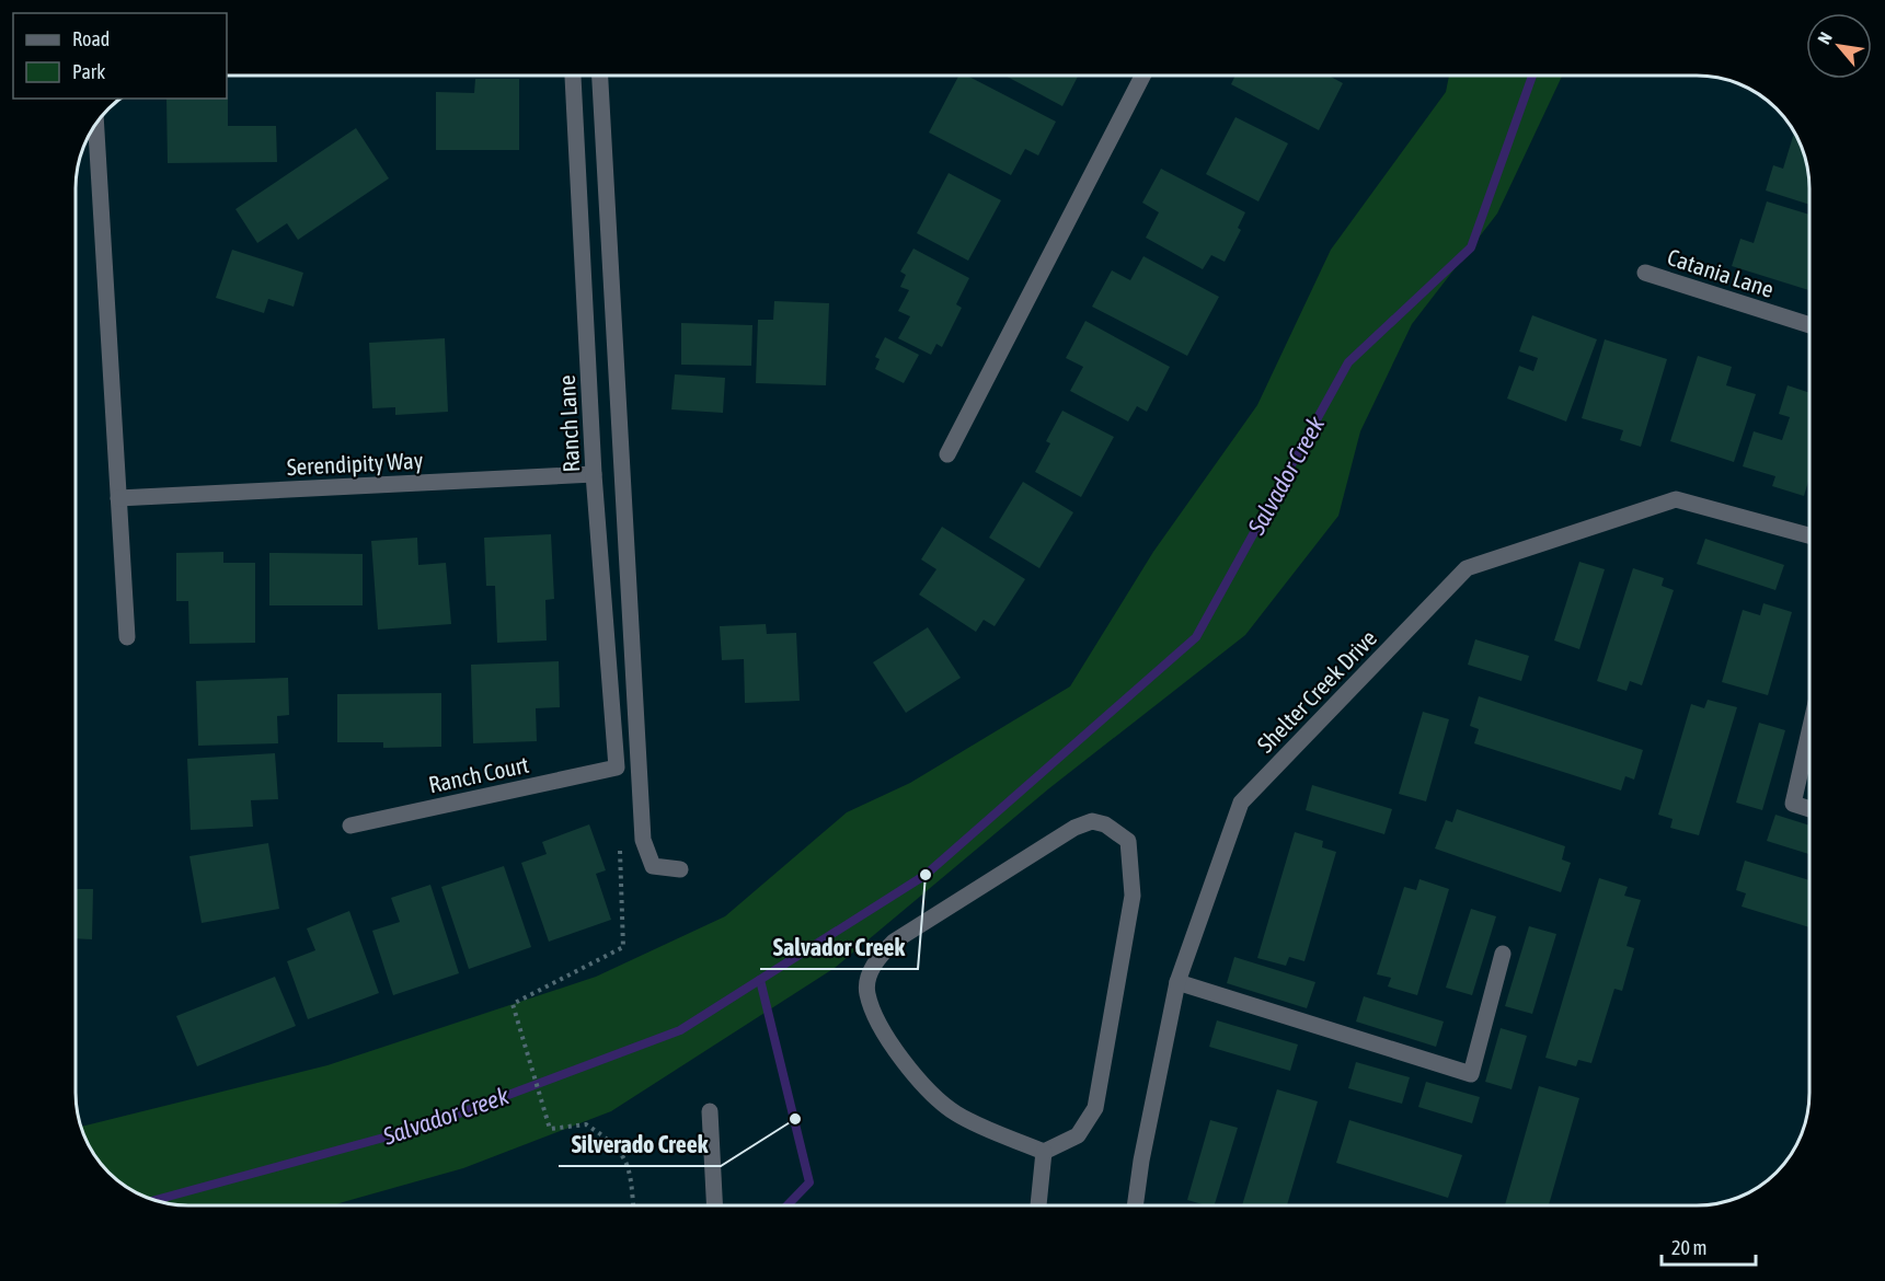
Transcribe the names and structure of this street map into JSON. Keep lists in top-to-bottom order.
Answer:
{
  "streets": {
    "street": [
      "Catania Lane",
      "Ranch Lane",
      "Serendipity Way",
      "Shelter Creek Drive",
      "Ranch Court"
    ]
  },
  "crossings": [
    ["Ranch Lane", "Serendipity Way"],
    ["Ranch Lane", "Ranch Court"]
  ],
  "water": ["Salvador Creek"],
  "places": ["Salvador Creek", "Silverado Creek"],
  "legend": ["Road", "Park"],
  "scale_bar": "20 m",
  "north": "top left"
}
